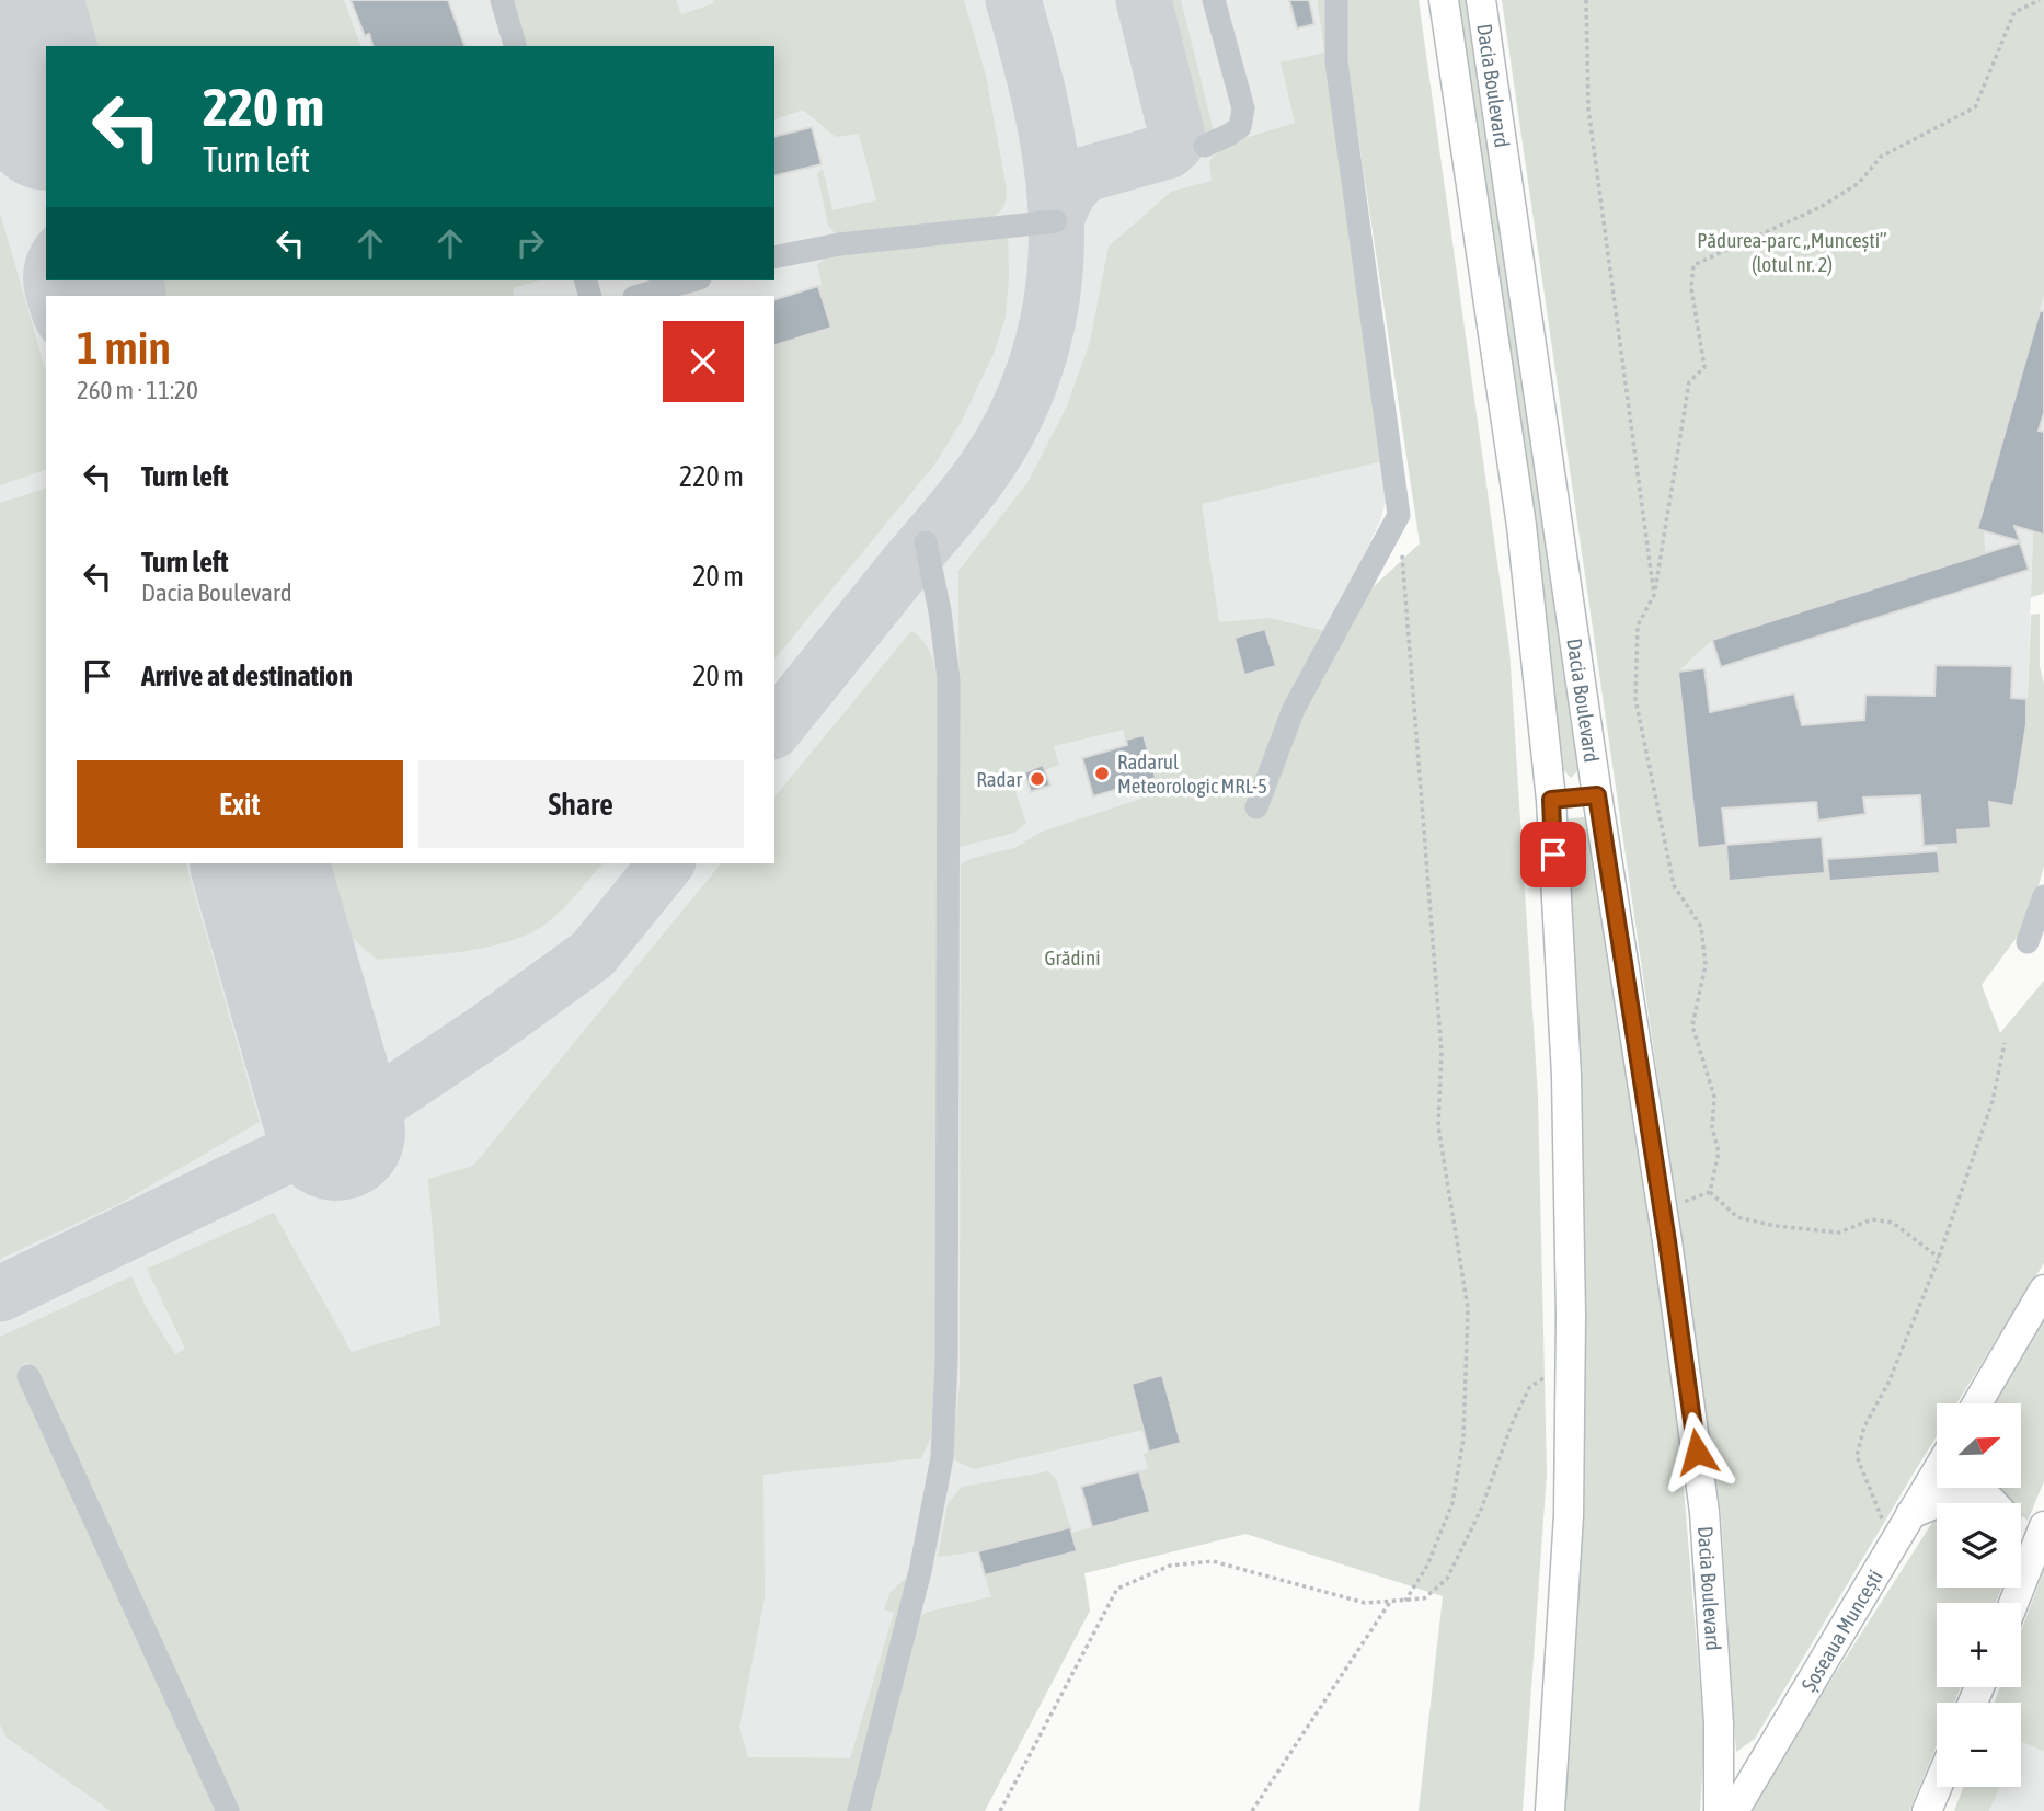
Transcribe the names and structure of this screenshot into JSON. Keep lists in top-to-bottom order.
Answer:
{
  "streets": {
    "main road": ["Dacia Boulevard", "Șoseaua Muncești"]
  },
  "parks": ["Pădurea-parc „Muncești” (lotul nr. 2)", "Grădini"],
  "places": ["Radarul Meteorologic MRL-5", "Radar"],
  "north": "top right",
  "page": {
    "turn": ["220 m", "Turn left"],
    "heading": ["1 min", "260 m · 11:20"],
    "list": [
      {
        "name": "Turn left",
        "value": "220 m"
      },
      {
        "name": "Turn left",
        "note": "Dacia Boulevard",
        "value": "20 m"
      },
      {
        "name": "Arrive at destination",
        "value": "20 m"
      }
    ],
    "buttons": ["Exit", "Share"],
    "map_buttons": ["+", "−"]
  }
}
